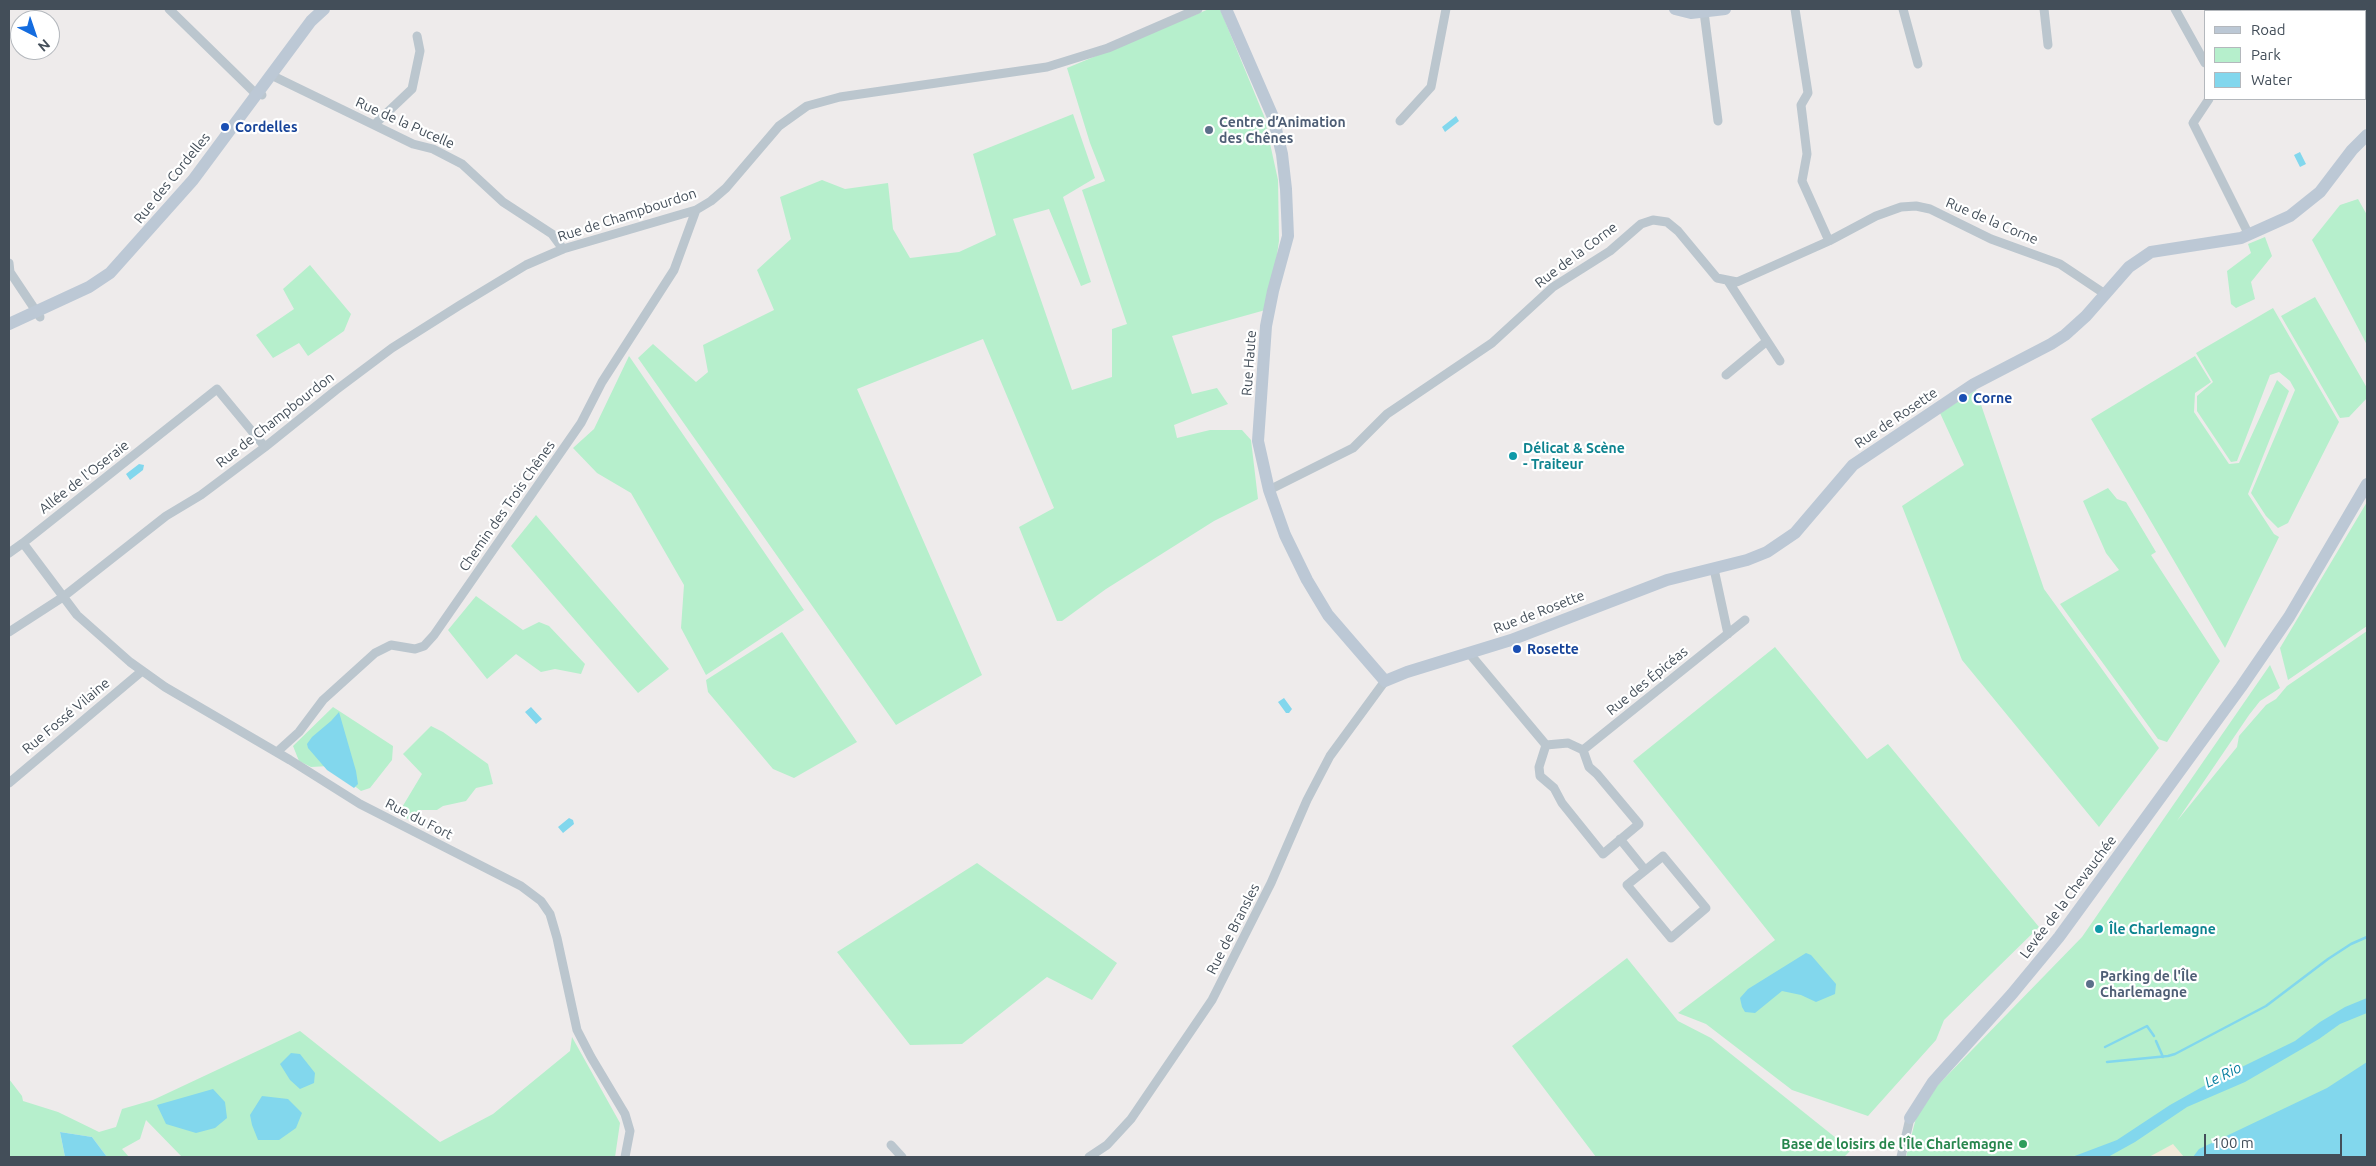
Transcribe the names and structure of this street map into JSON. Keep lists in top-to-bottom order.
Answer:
{
  "streets": {
    "street": [
      "Rue de la Pucelle",
      "Rue des Cordelles",
      "Rue de Champbourdon",
      "Rue de la Corne",
      "Rue Haute",
      "Rue de Rosette",
      "Allée de l'Oseraie",
      "Chemin des Trois Chênes",
      "Rue des Épicéas",
      "Rue Fossé Vilaine",
      "Rue du Fort",
      "Levée de la Chevauchée",
      "Rue de Bransles"
    ]
  },
  "crossings": [
    ["Rue de la Pucelle", "Rue des Cordelles"],
    ["Rue de la Pucelle", "Rue de Champbourdon"],
    ["Rue de Champbourdon", "Allée de l'Oseraie"],
    ["Rue de Champbourdon", "Chemin des Trois Chênes"],
    ["Rue de Champbourdon", "Rue du Fort"],
    ["Rue de la Corne", "Rue Haute"],
    ["Rue de la Corne", "Rue de Rosette"],
    ["Rue Haute", "Rue de Rosette"],
    ["Rue Haute", "Rue de Bransles"],
    ["Rue de Rosette", "Rue de Bransles"],
    ["Chemin des Trois Chênes", "Rue du Fort"],
    ["Rue Fossé Vilaine", "Rue du Fort"]
  ],
  "water": ["Le Rio"],
  "places": [
    "Cordelles",
    "Centre d’Animation des Chênes",
    "Corne",
    "Délicat & Scène - Traiteur",
    "Rosette",
    "Île Charlemagne",
    "Parking de l'Île Charlemagne",
    "Base de loisirs de l'Île Charlemagne"
  ],
  "legend": ["Road", "Park", "Water"],
  "scale_bar": "100 m",
  "north": "bottom right"
}
